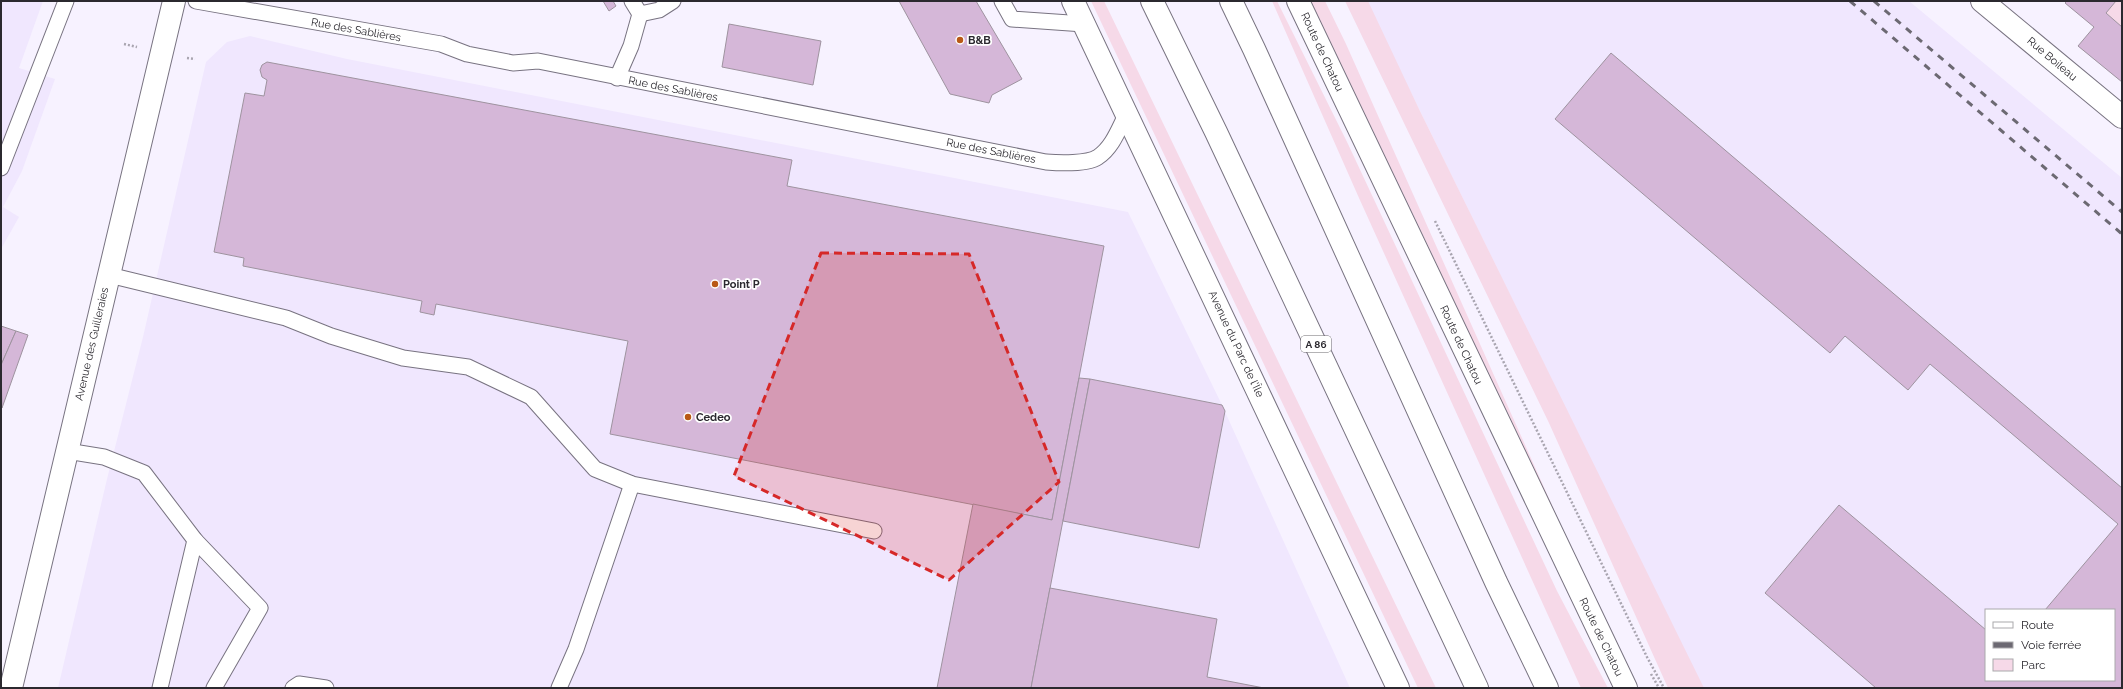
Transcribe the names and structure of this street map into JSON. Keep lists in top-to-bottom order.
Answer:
{
  "streets": {
    "main road": [
      "Route de Chatou",
      "Rue Boileau",
      "Avenue des Guilleraies",
      "Avenue du Parc de l'Île",
      "A 86"
    ],
    "lane": ["Rue des Sablières"]
  },
  "crossings": [
    ["Rue des Sablières", "Avenue du Parc de l'Île"]
  ],
  "places": ["B&B", "Point P", "Cedeo"],
  "legend": ["Route", "Voie ferrée", "Parc"]
}
